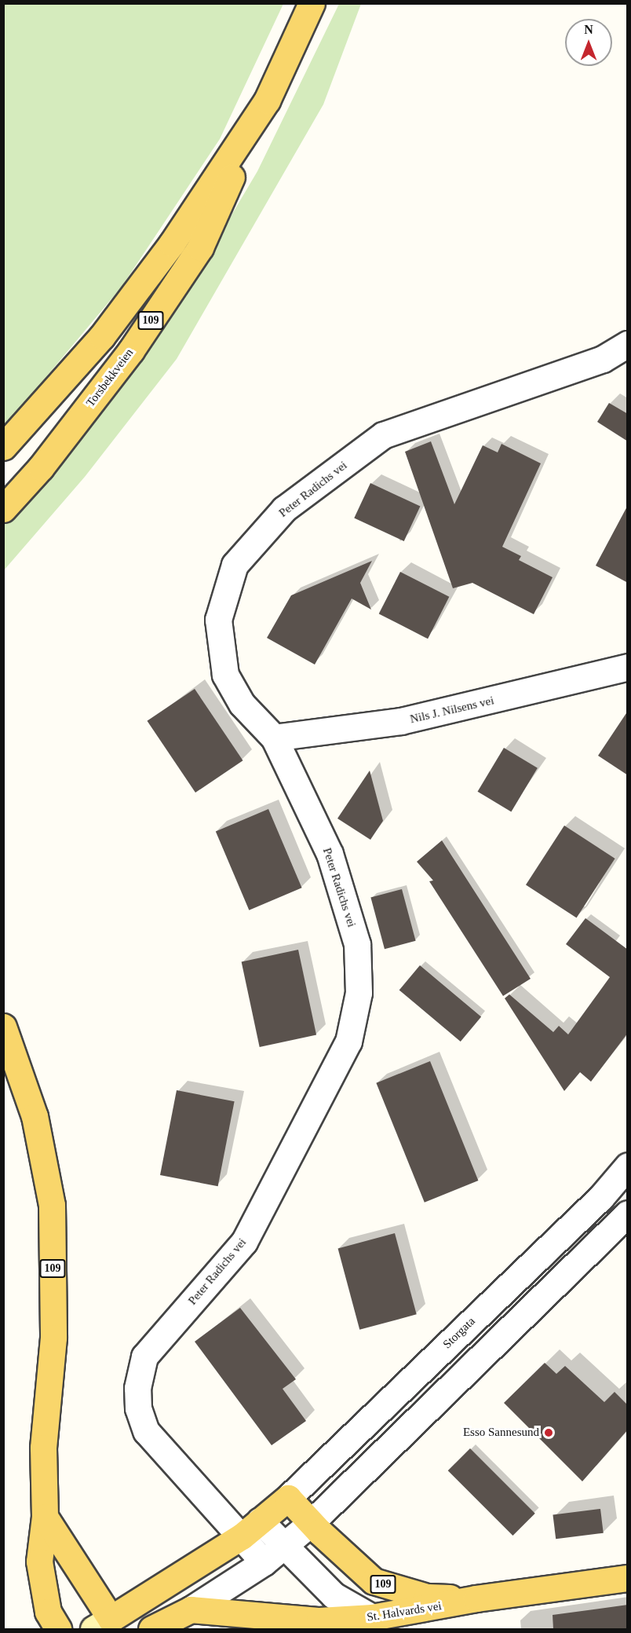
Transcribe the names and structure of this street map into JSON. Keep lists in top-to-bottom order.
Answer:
{
  "streets": {
    "main road": ["109", "Torsbekkveien", "St. Halvards vei"],
    "street": ["Peter Radichs vei", "Nils J. Nilsens vei", "Storgata"]
  },
  "crossings": [
    ["Peter Radichs vei", "Nils J. Nilsens vei"],
    ["Storgata", "St. Halvards vei"]
  ],
  "places": ["Esso Sannesund"],
  "north": "top"
}
